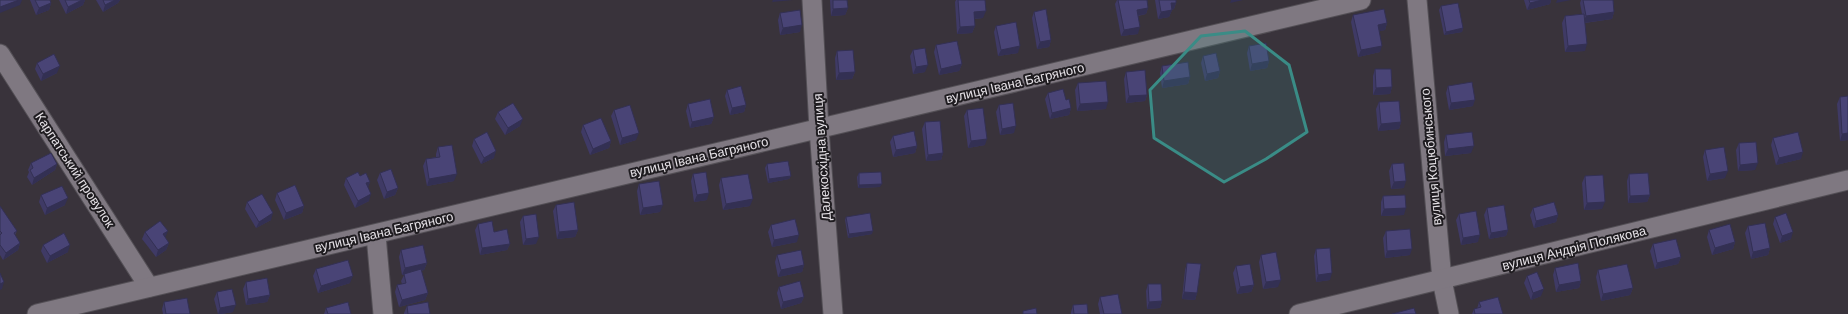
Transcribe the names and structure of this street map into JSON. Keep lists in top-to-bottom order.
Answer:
{
  "streets": {
    "street": [
      "вулиця Івана Багряного",
      "Далекосхідна вулиця",
      "вулиця Коцюбинського",
      "Карпатський провулок",
      "вулиця Андрія Полякова"
    ]
  },
  "crossings": [
    ["вулиця Івана Багряного", "Далекосхідна вулиця"],
    ["вулиця Івана Багряного", "Карпатський провулок"],
    ["вулиця Коцюбинського", "вулиця Андрія Полякова"]
  ]
}
